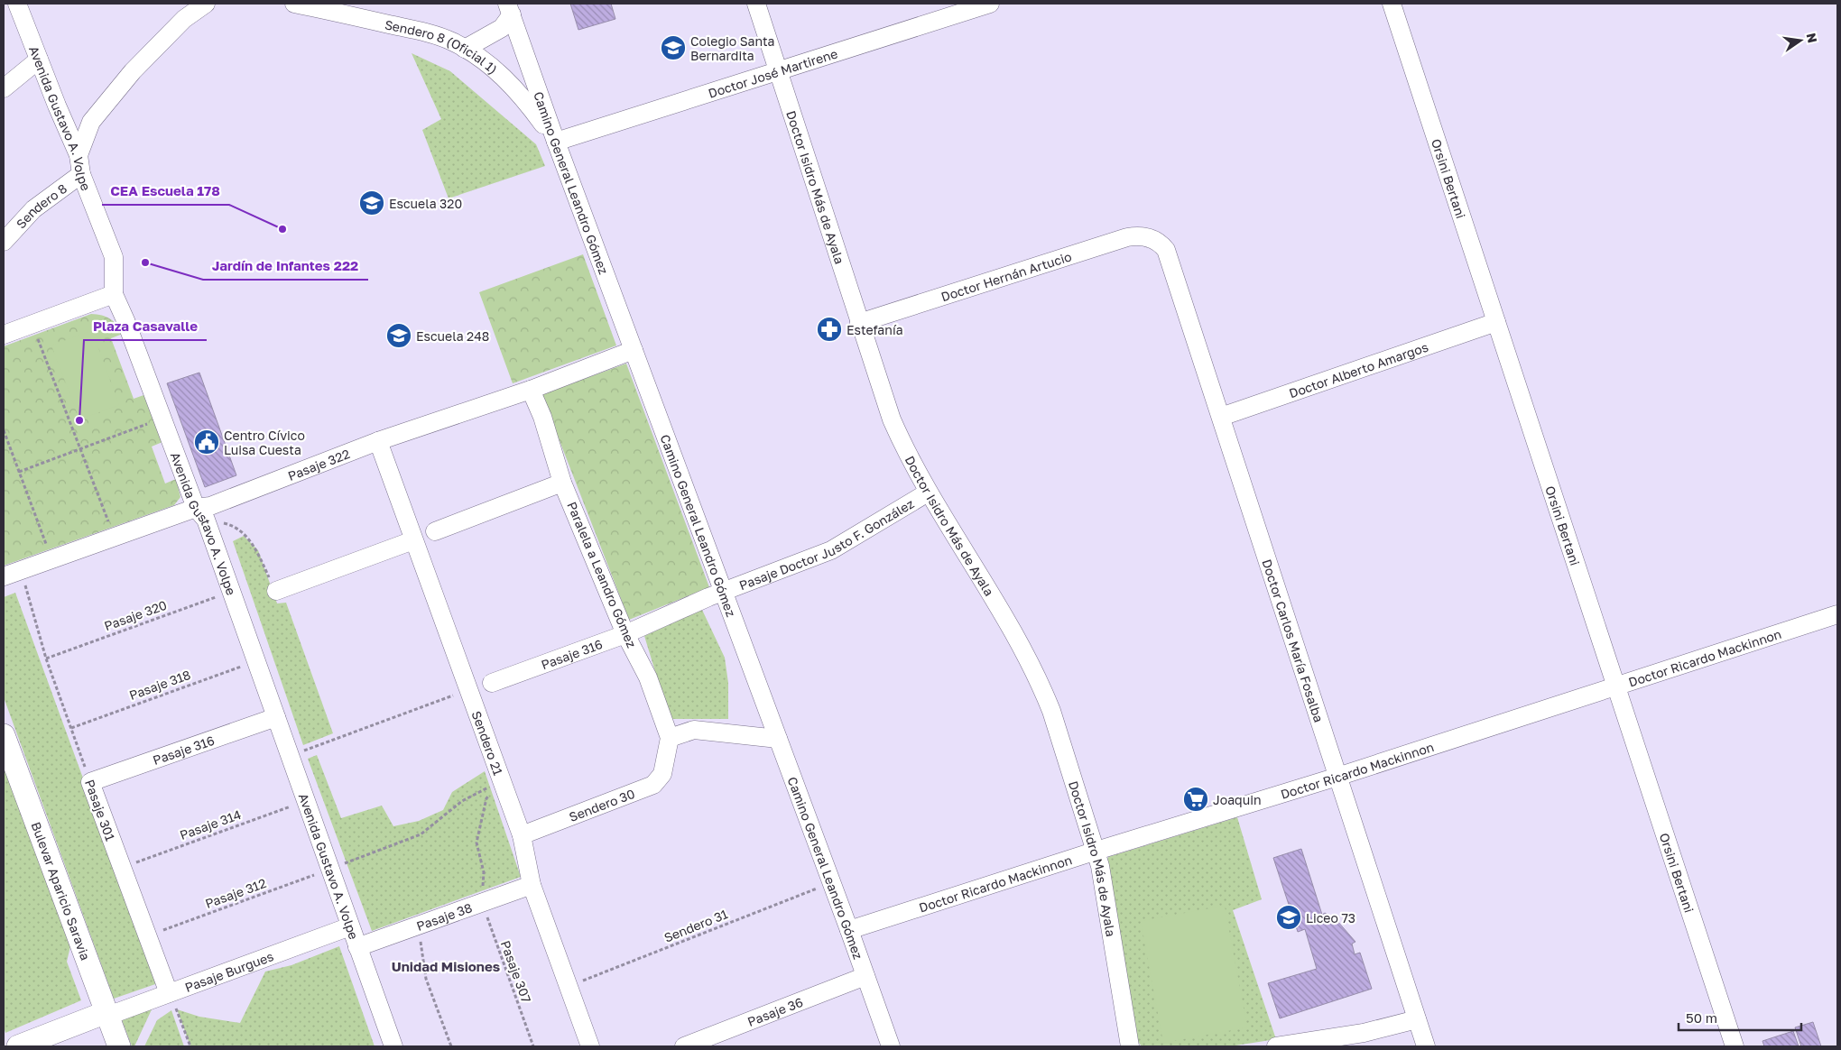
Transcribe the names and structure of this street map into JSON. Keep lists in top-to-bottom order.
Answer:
{
  "streets": {
    "street": [
      "Sendero 8 (Oficial 1)",
      "Doctor José Martirene",
      "Avenida Gustavo A. Volpe",
      "Orsini Bertani",
      "Camino General Leandro Gómez",
      "Doctor Isidro Más de Ayala",
      "Sendero 8",
      "Doctor Hernán Artucio",
      "Doctor Alberto Amargos",
      "Pasaje 322",
      "Pasaje Doctor Justo F. González",
      "Paralela a Leandro Gómez",
      "Doctor Carlos María Fosalba",
      "Pasaje 316",
      "Doctor Ricardo Mackinnon",
      "Sendero 21",
      "Sendero 30",
      "Pasaje 301",
      "Bulevar Aparicio Saravia",
      "Pasaje 38",
      "Pasaje Burgues",
      "Pasaje 36"
    ],
    "path": [
      "Pasaje 320",
      "Pasaje 318",
      "Pasaje 314",
      "Pasaje 312",
      "Sendero 31",
      "Pasaje 307"
    ]
  },
  "crossings": [
    ["Sendero 8 (Oficial 1)", "Doctor José Martirene"],
    ["Sendero 8 (Oficial 1)", "Camino General Leandro Gómez"],
    ["Doctor José Martirene", "Camino General Leandro Gómez"],
    ["Doctor José Martirene", "Doctor Isidro Más de Ayala"],
    ["Avenida Gustavo A. Volpe", "Sendero 8"],
    ["Avenida Gustavo A. Volpe", "Pasaje 322"],
    ["Avenida Gustavo A. Volpe", "Pasaje 320"],
    ["Avenida Gustavo A. Volpe", "Pasaje 316"],
    ["Avenida Gustavo A. Volpe", "Pasaje 318"],
    ["Avenida Gustavo A. Volpe", "Pasaje 314"],
    ["Avenida Gustavo A. Volpe", "Pasaje 312"],
    ["Avenida Gustavo A. Volpe", "Pasaje 38"],
    ["Avenida Gustavo A. Volpe", "Pasaje Burgues"],
    ["Orsini Bertani", "Doctor Alberto Amargos"],
    ["Orsini Bertani", "Doctor Ricardo Mackinnon"],
    ["Camino General Leandro Gómez", "Pasaje 322"],
    ["Camino General Leandro Gómez", "Pasaje Doctor Justo F. González"],
    ["Camino General Leandro Gómez", "Pasaje 316"],
    ["Camino General Leandro Gómez", "Doctor Ricardo Mackinnon"],
    ["Camino General Leandro Gómez", "Sendero 31"],
    ["Camino General Leandro Gómez", "Pasaje 36"],
    ["Doctor Isidro Más de Ayala", "Doctor Hernán Artucio"],
    ["Doctor Isidro Más de Ayala", "Pasaje Doctor Justo F. González"],
    ["Doctor Isidro Más de Ayala", "Doctor Ricardo Mackinnon"],
    ["Doctor Hernán Artucio", "Doctor Carlos María Fosalba"],
    ["Doctor Alberto Amargos", "Doctor Carlos María Fosalba"],
    ["Pasaje 322", "Paralela a Leandro Gómez"],
    ["Pasaje 322", "Sendero 21"],
    ["Pasaje 322", "Pasaje 301"],
    ["Pasaje Doctor Justo F. González", "Pasaje 316"],
    ["Paralela a Leandro Gómez", "Pasaje 316"],
    ["Paralela a Leandro Gómez", "Sendero 30"],
    ["Pasaje 320", "Pasaje 301"],
    ["Doctor Carlos María Fosalba", "Doctor Ricardo Mackinnon"],
    ["Pasaje 316", "Pasaje 301"],
    ["Pasaje 318", "Pasaje 301"],
    ["Sendero 21", "Sendero 30"],
    ["Sendero 21", "Pasaje 312"],
    ["Sendero 21", "Pasaje 38"],
    ["Sendero 21", "Sendero 31"],
    ["Pasaje 301", "Pasaje 314"],
    ["Pasaje 301", "Pasaje 312"],
    ["Pasaje 301", "Pasaje Burgues"],
    ["Bulevar Aparicio Saravia", "Pasaje Burgues"],
    ["Pasaje 38", "Pasaje 307"]
  ],
  "districts": ["Unidad Misiones"],
  "places": {
    "school or university": [
      "Colegio Santa Bernardita",
      "Escuela 320",
      "Escuela 248",
      "Liceo 73"
    ],
    "other": ["CEA Escuela 178", "Jardín de Infantes 222", "Plaza Casavalle"],
    "pharmacy": ["Estefanía"],
    "public building": ["Centro Cívico Luisa Cuesta"],
    "supermarket": ["Joaquin"]
  },
  "scale_bar": "50 m",
  "north": "right"
}
